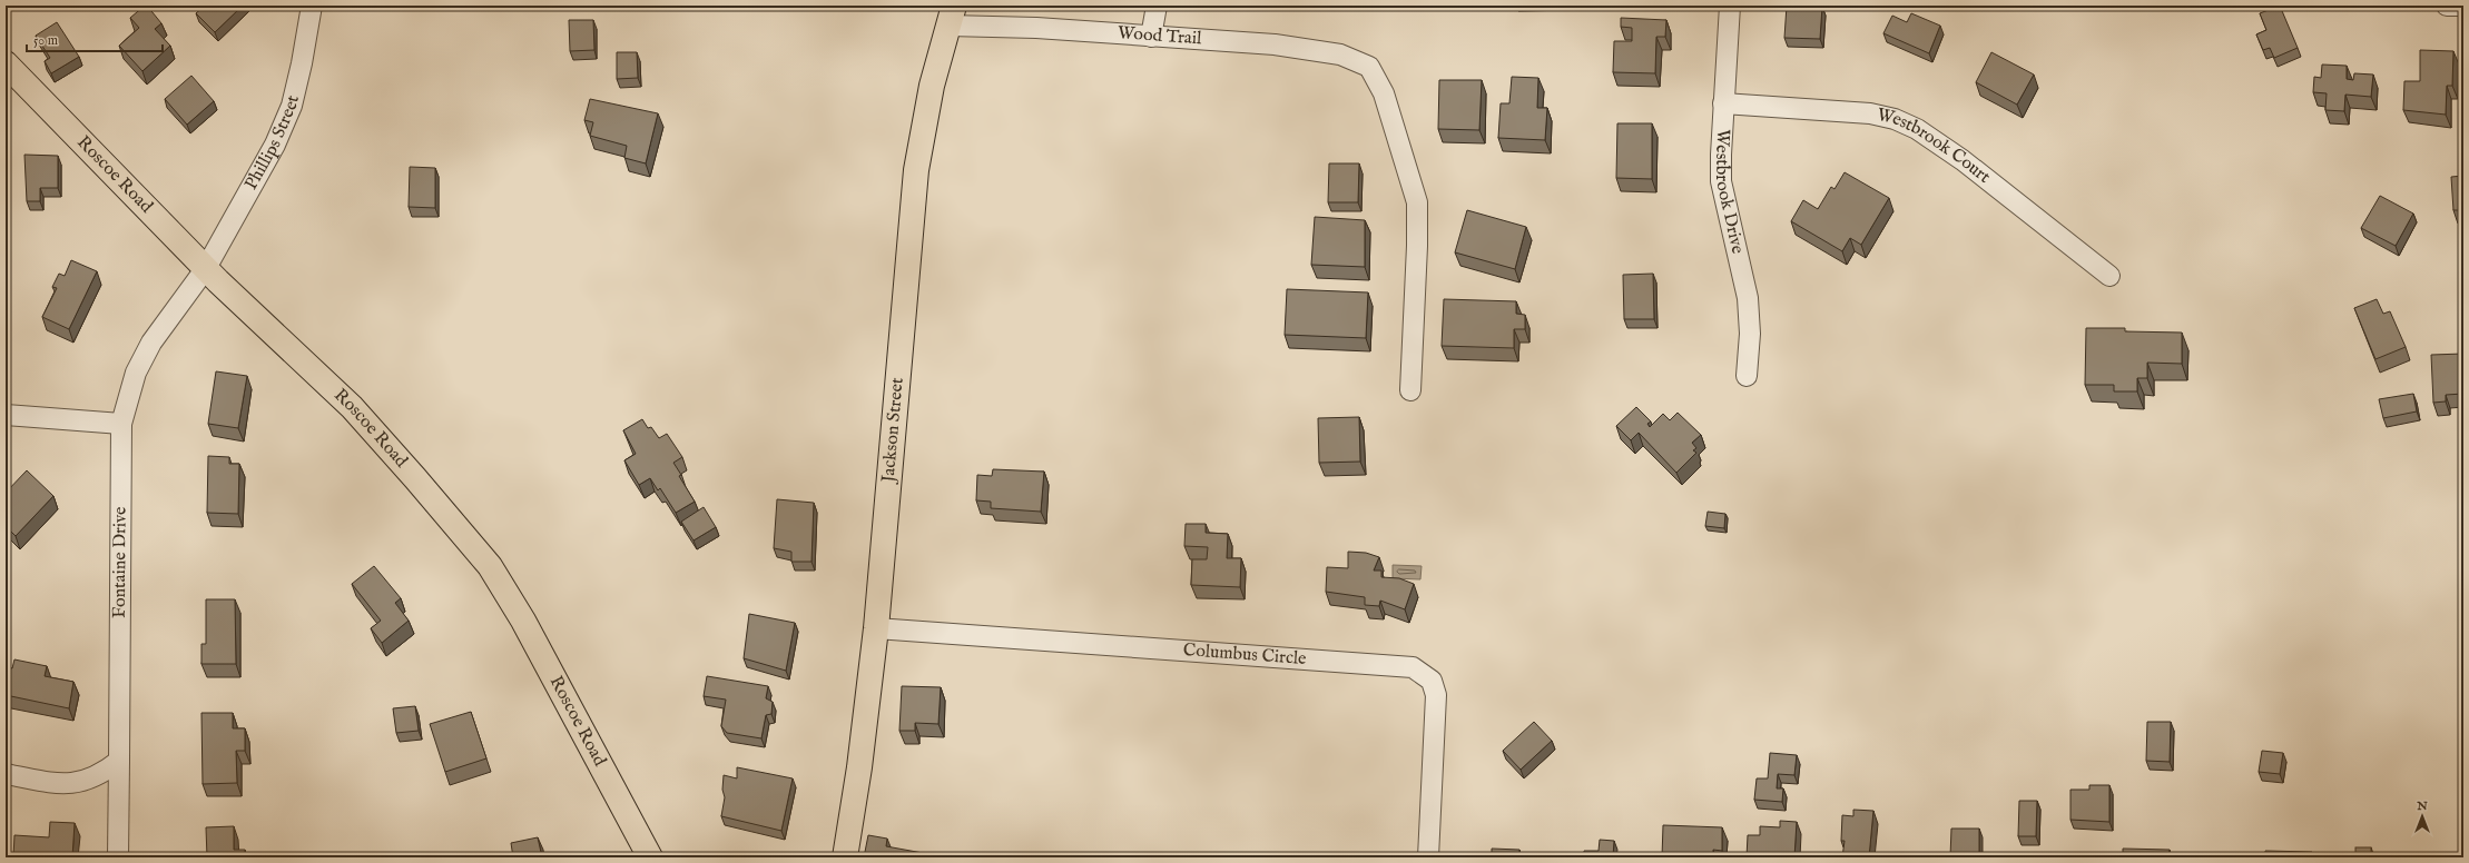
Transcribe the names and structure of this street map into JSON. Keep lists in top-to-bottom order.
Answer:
{
  "streets": {
    "main road": ["Roscoe Road", "Jackson Street"],
    "street": [
      "Wood Trail",
      "Phillips Street",
      "Westbrook Court",
      "Westbrook Drive",
      "Fontaine Drive",
      "Columbus Circle"
    ]
  },
  "crossings": [
    ["Wood Trail", "Jackson Street"],
    ["Phillips Street", "Roscoe Road"],
    ["Phillips Street", "Fontaine Drive"],
    ["Westbrook Court", "Westbrook Drive"],
    ["Roscoe Road", "Fontaine Drive"],
    ["Jackson Street", "Columbus Circle"]
  ],
  "scale_bar": "50 m",
  "north": "top"
}
